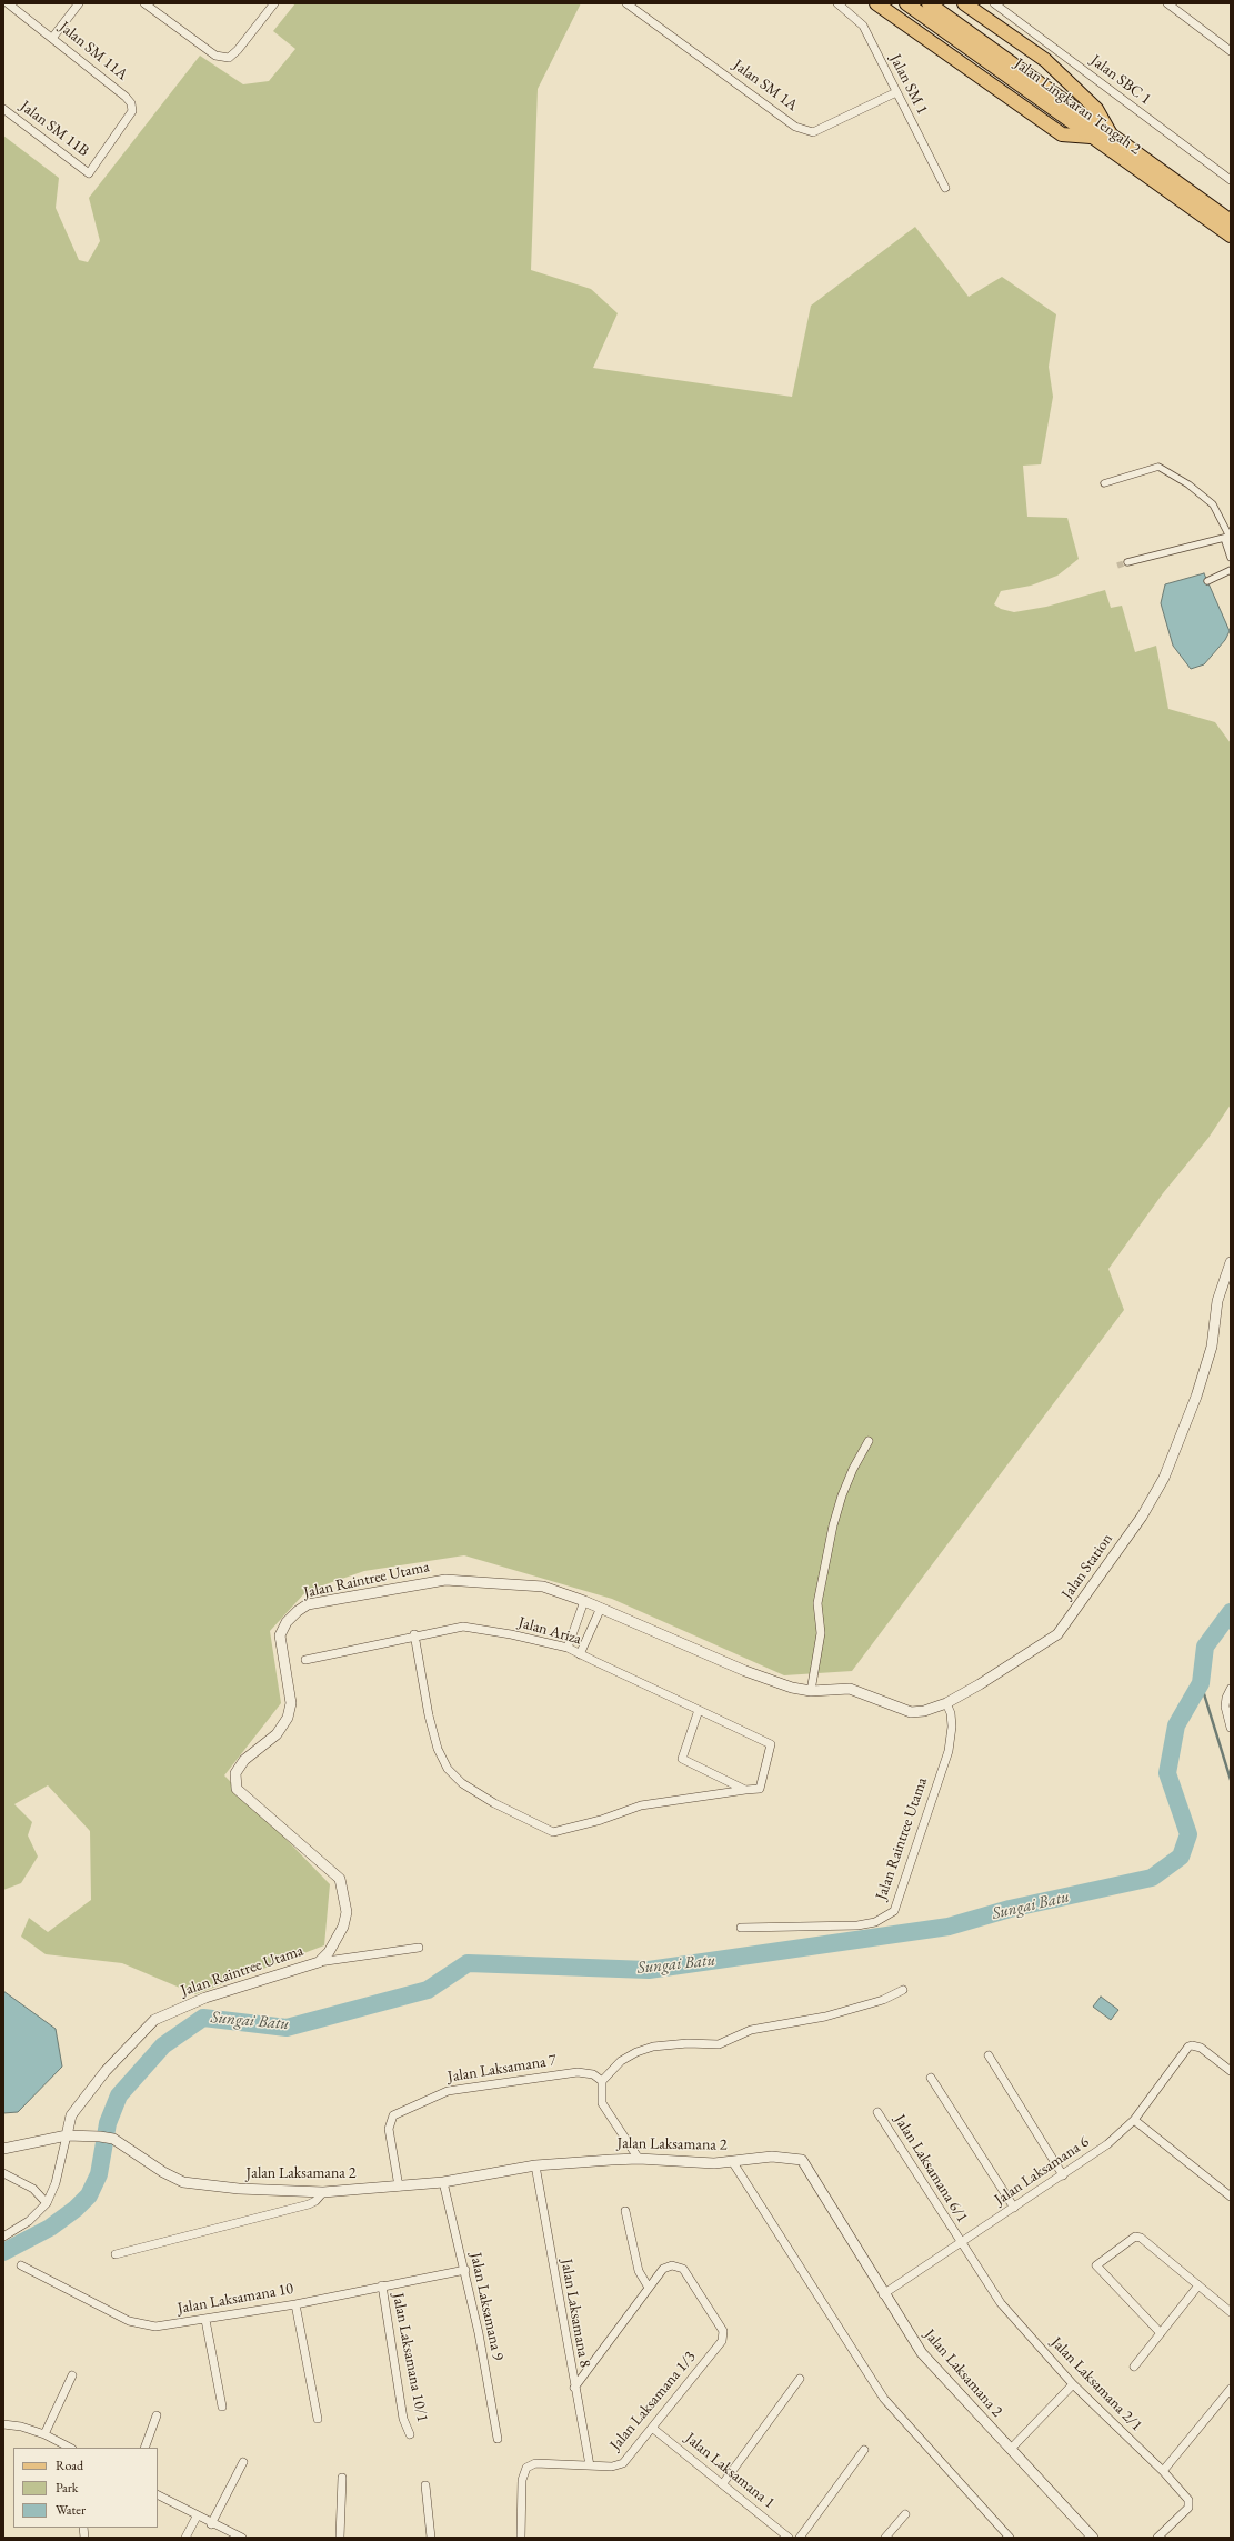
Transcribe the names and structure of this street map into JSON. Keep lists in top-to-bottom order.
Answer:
{
  "streets": {
    "main road": ["Jalan Lingkaran Tengah 2"],
    "street": [
      "Jalan SM 11A",
      "Jalan SBC 1",
      "Jalan SM 1",
      "Jalan SM 1A",
      "Jalan SM 11B",
      "Jalan Station",
      "Jalan Raintree Utama",
      "Jalan Ariza",
      "Jalan Laksamana 7",
      "Jalan Laksamana 2",
      "Jalan Laksamana 6/1",
      "Jalan Laksamana 6",
      "Jalan Laksamana 10",
      "Jalan Laksamana 9",
      "Jalan Laksamana 8",
      "Jalan Laksamana 10/1",
      "Jalan Laksamana 2/1",
      "Jalan Laksamana 1/3",
      "Jalan Laksamana 1"
    ]
  },
  "crossings": [
    ["Jalan SM 11A", "Jalan SM 11B"],
    ["Jalan SM 1", "Jalan SM 1A"],
    ["Jalan Station", "Jalan Raintree Utama"],
    ["Jalan Raintree Utama", "Jalan Laksamana 2"],
    ["Jalan Laksamana 7", "Jalan Laksamana 2"],
    ["Jalan Laksamana 2", "Jalan Laksamana 6"],
    ["Jalan Laksamana 2", "Jalan Laksamana 9"],
    ["Jalan Laksamana 2", "Jalan Laksamana 8"],
    ["Jalan Laksamana 6/1", "Jalan Laksamana 6"],
    ["Jalan Laksamana 6/1", "Jalan Laksamana 2/1"],
    ["Jalan Laksamana 6", "Jalan Laksamana 2/1"],
    ["Jalan Laksamana 10", "Jalan Laksamana 9"],
    ["Jalan Laksamana 10", "Jalan Laksamana 10/1"],
    ["Jalan Laksamana 8", "Jalan Laksamana 1/3"],
    ["Jalan Laksamana 1/3", "Jalan Laksamana 1"]
  ],
  "water": ["Sungai Batu"],
  "legend": ["Road", "Park", "Water"]
}
